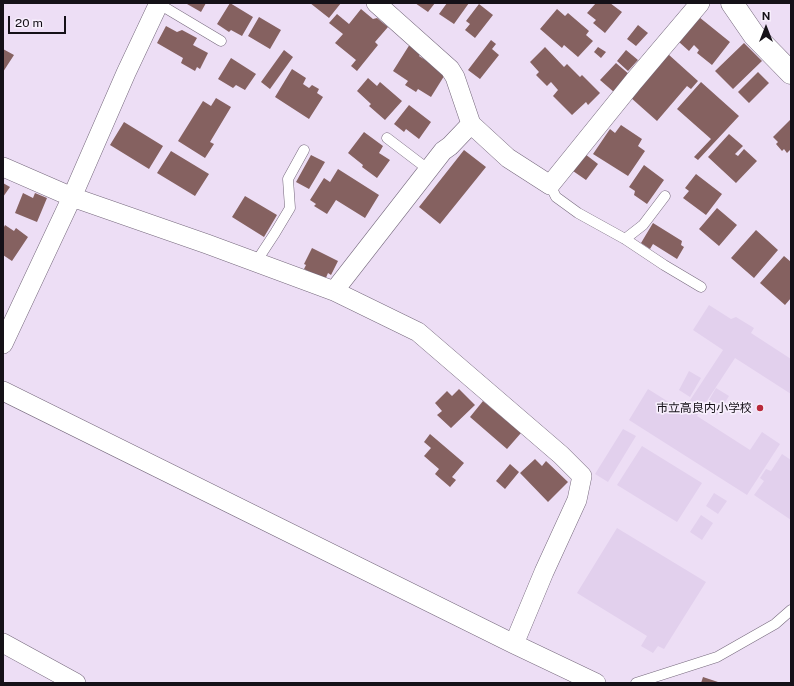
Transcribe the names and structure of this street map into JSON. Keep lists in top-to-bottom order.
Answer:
{
  "places": ["市立高良内小学校"],
  "scale_bar": "20 m",
  "north": "top"
}
